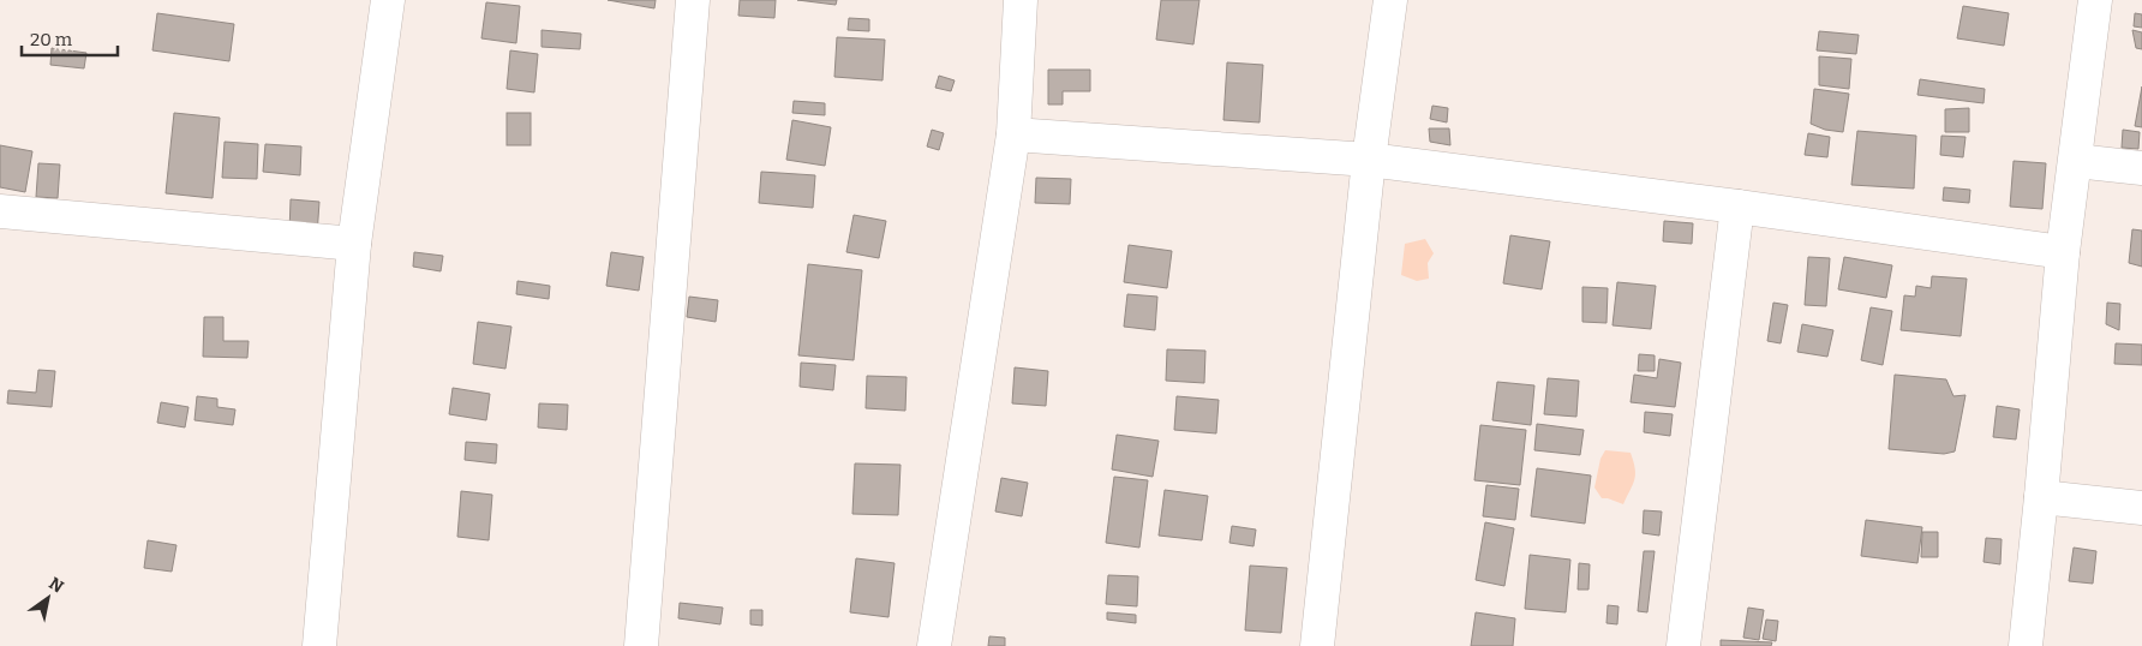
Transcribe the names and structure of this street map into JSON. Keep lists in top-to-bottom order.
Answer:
{
  "scale_bar": "20 m",
  "north": "top right"
}
